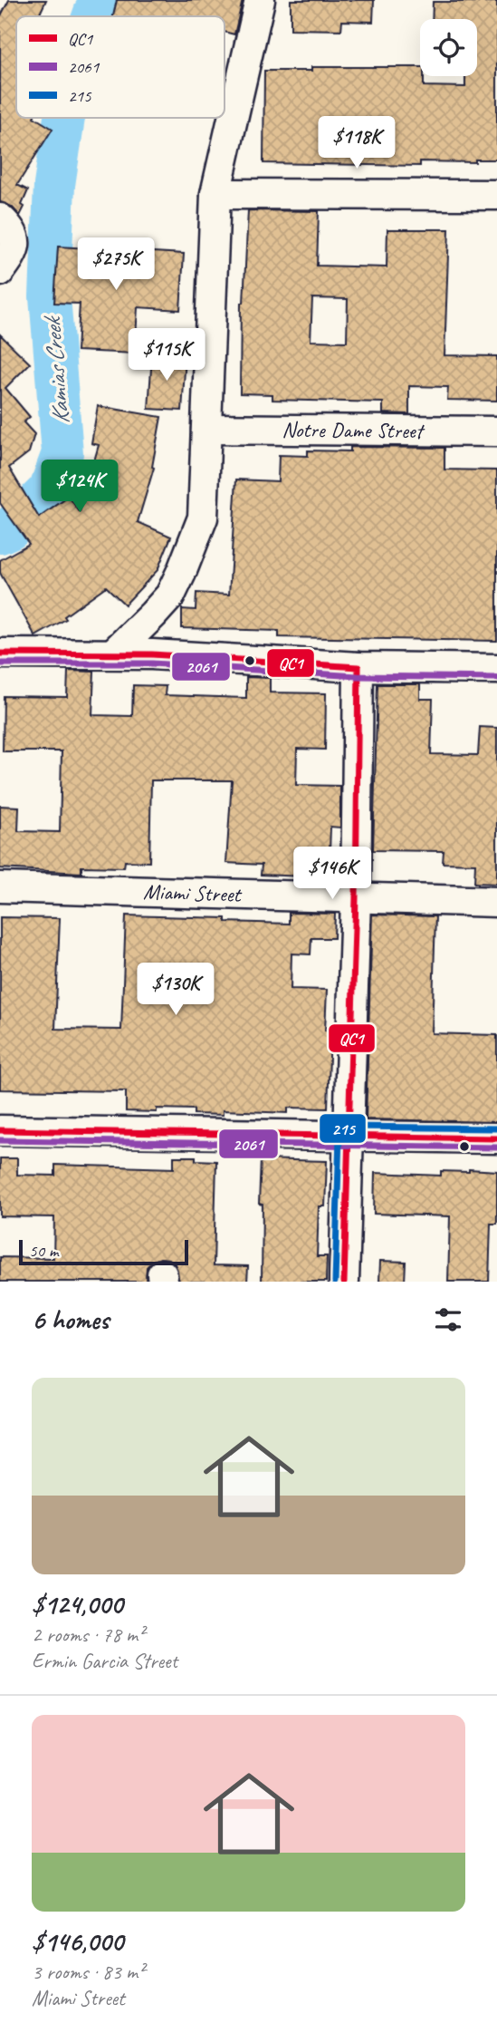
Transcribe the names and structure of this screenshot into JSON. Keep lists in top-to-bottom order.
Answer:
{
  "streets": {
    "street": ["Notre Dame Street", "Miami Street"]
  },
  "water": ["Kamias Creek"],
  "lines": ["transit line QC1", "transit line 2061", "transit line 215"],
  "legend": ["QC1", "2061", "215"],
  "scale_bar": "50 m",
  "page": {
    "price": [
      "$118K",
      "$275K",
      "$115K",
      "$124K",
      "$146K",
      "$130K"
    ],
    "scale": "50 m",
    "heading": "6 homes",
    "list": [
      {
        "name": "$124,000",
        "note": "2 rooms · 78 m² · Ermin Garcia Street"
      },
      {
        "name": "$146,000",
        "note": "3 rooms · 83 m² · Miami Street"
      }
    ]
  }
}
